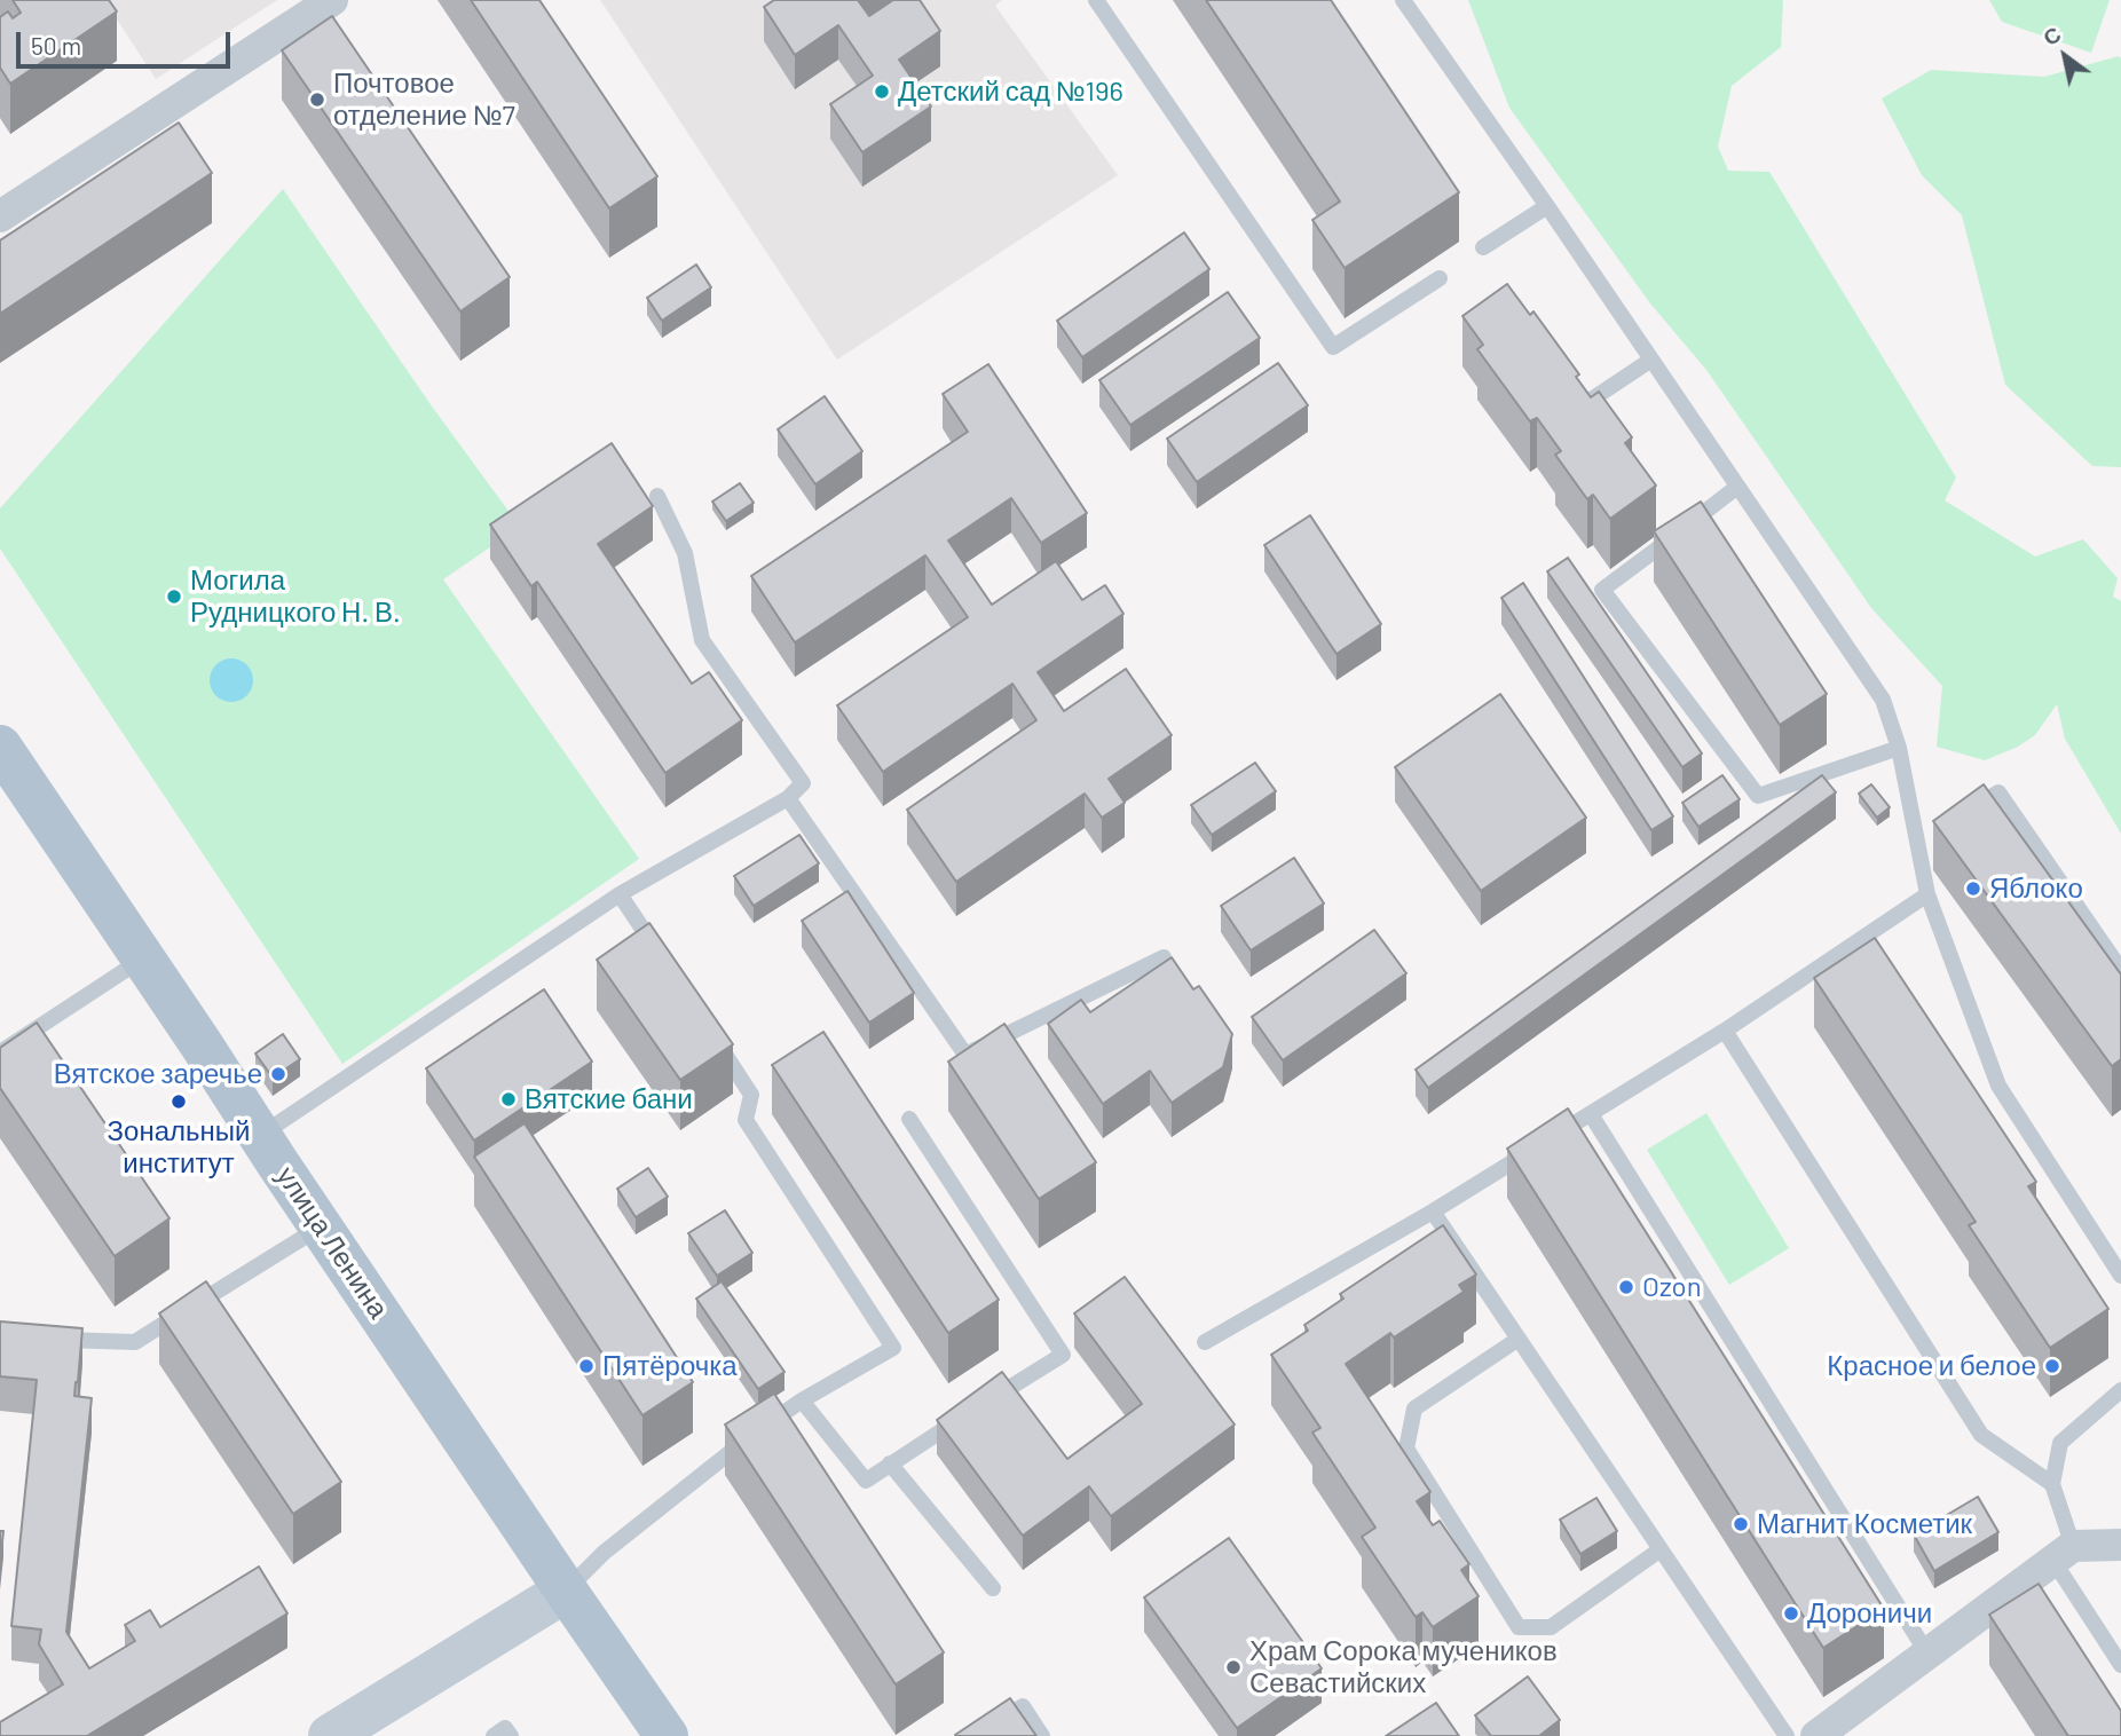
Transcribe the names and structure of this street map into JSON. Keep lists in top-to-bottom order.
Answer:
{
  "streets": {
    "main road": ["улица Ленина"]
  },
  "places": [
    "Детский сад №196",
    "Почтовое отделение №7",
    "Могила Рудницкого Н. В.",
    "Яблоко",
    "Вятское заречье",
    "Вятские бани",
    "Зональный институт",
    "Ozon",
    "Пятёрочка",
    "Красное и белое",
    "Магнит Косметик",
    "Дороничи",
    "Храм Сорока мучеников Севастийских"
  ],
  "scale_bar": "50 m",
  "north": "top left"
}
